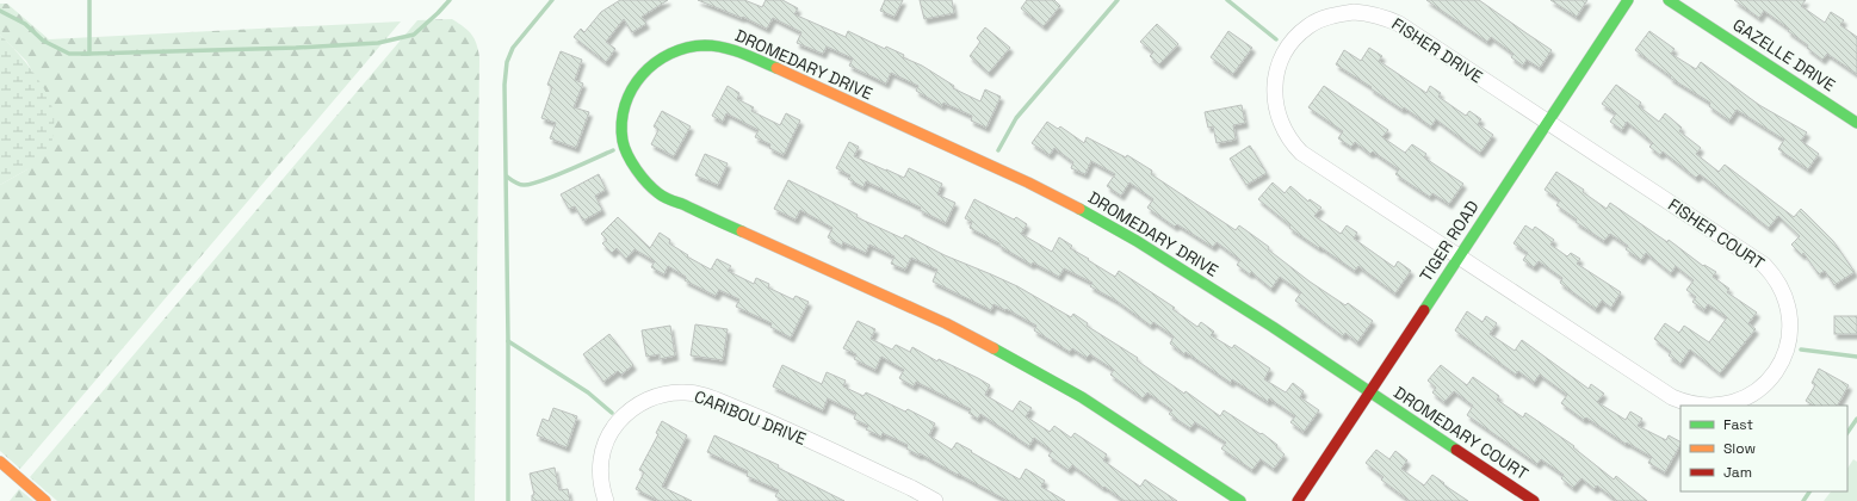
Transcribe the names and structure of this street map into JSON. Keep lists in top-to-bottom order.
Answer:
{
  "streets": {
    "street": [
      "FISHER DRIVE",
      "GAZELLE DRIVE",
      "DROMEDARY DRIVE",
      "FISHER COURT",
      "TIGER ROAD",
      "CARIBOU DRIVE",
      "DROMEDARY COURT"
    ]
  },
  "crossings": [
    ["FISHER DRIVE", "FISHER COURT"],
    ["FISHER DRIVE", "TIGER ROAD"],
    ["DROMEDARY DRIVE", "TIGER ROAD"],
    ["DROMEDARY DRIVE", "DROMEDARY COURT"],
    ["FISHER COURT", "TIGER ROAD"],
    ["TIGER ROAD", "DROMEDARY COURT"]
  ],
  "legend": ["Fast", "Slow", "Jam"]
}
